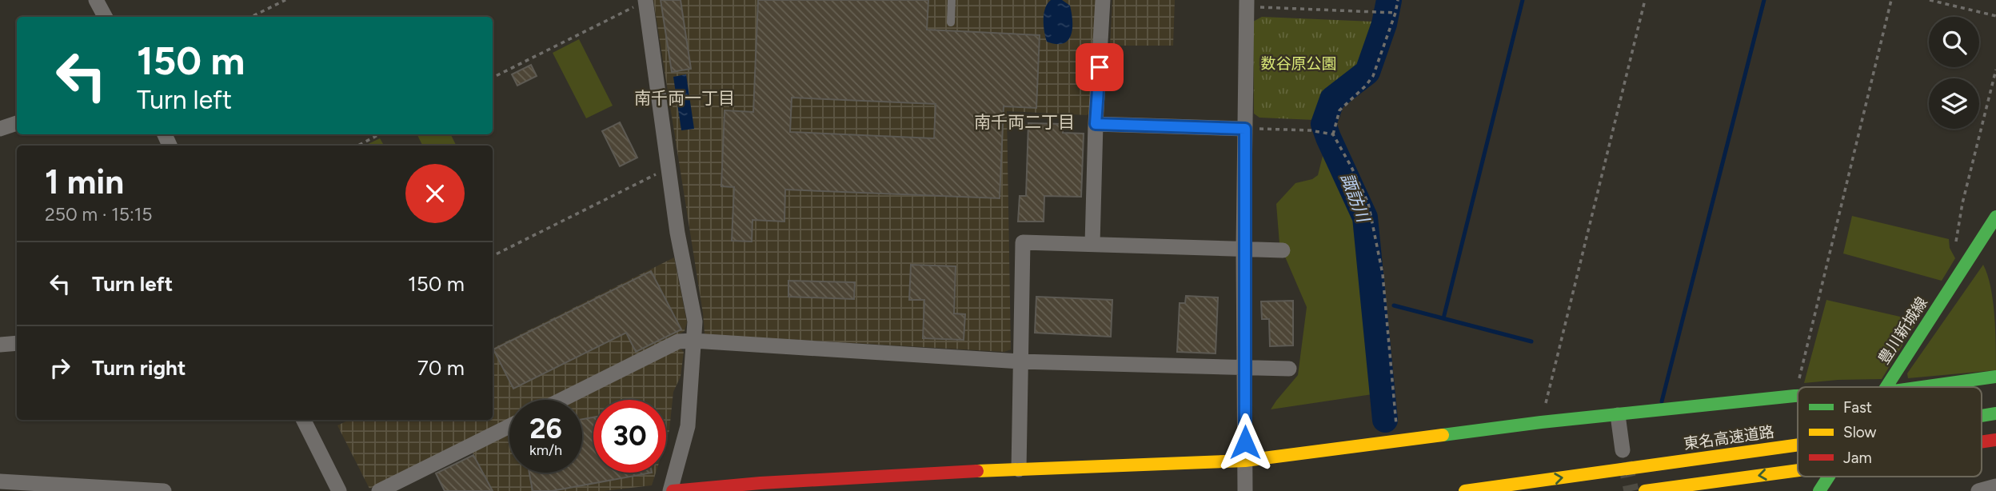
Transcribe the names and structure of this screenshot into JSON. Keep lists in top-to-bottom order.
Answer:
{
  "streets": {
    "main road": ["豊川新城線", "東名高速道路"]
  },
  "districts": ["南千両一丁目", "南千両二丁目"],
  "water": ["諏訪川"],
  "parks": ["数谷原公園"],
  "legend": ["Fast", "Slow", "Jam"],
  "page": {
    "turn": ["150 m", "Turn left"],
    "heading": ["1 min", "250 m · 15:15"],
    "list": [
      {
        "name": "Turn left",
        "value": "150 m"
      },
      {
        "name": "Turn right",
        "value": "70 m"
      }
    ],
    "speed": "26 km/h",
    "limit": "30"
  }
}
